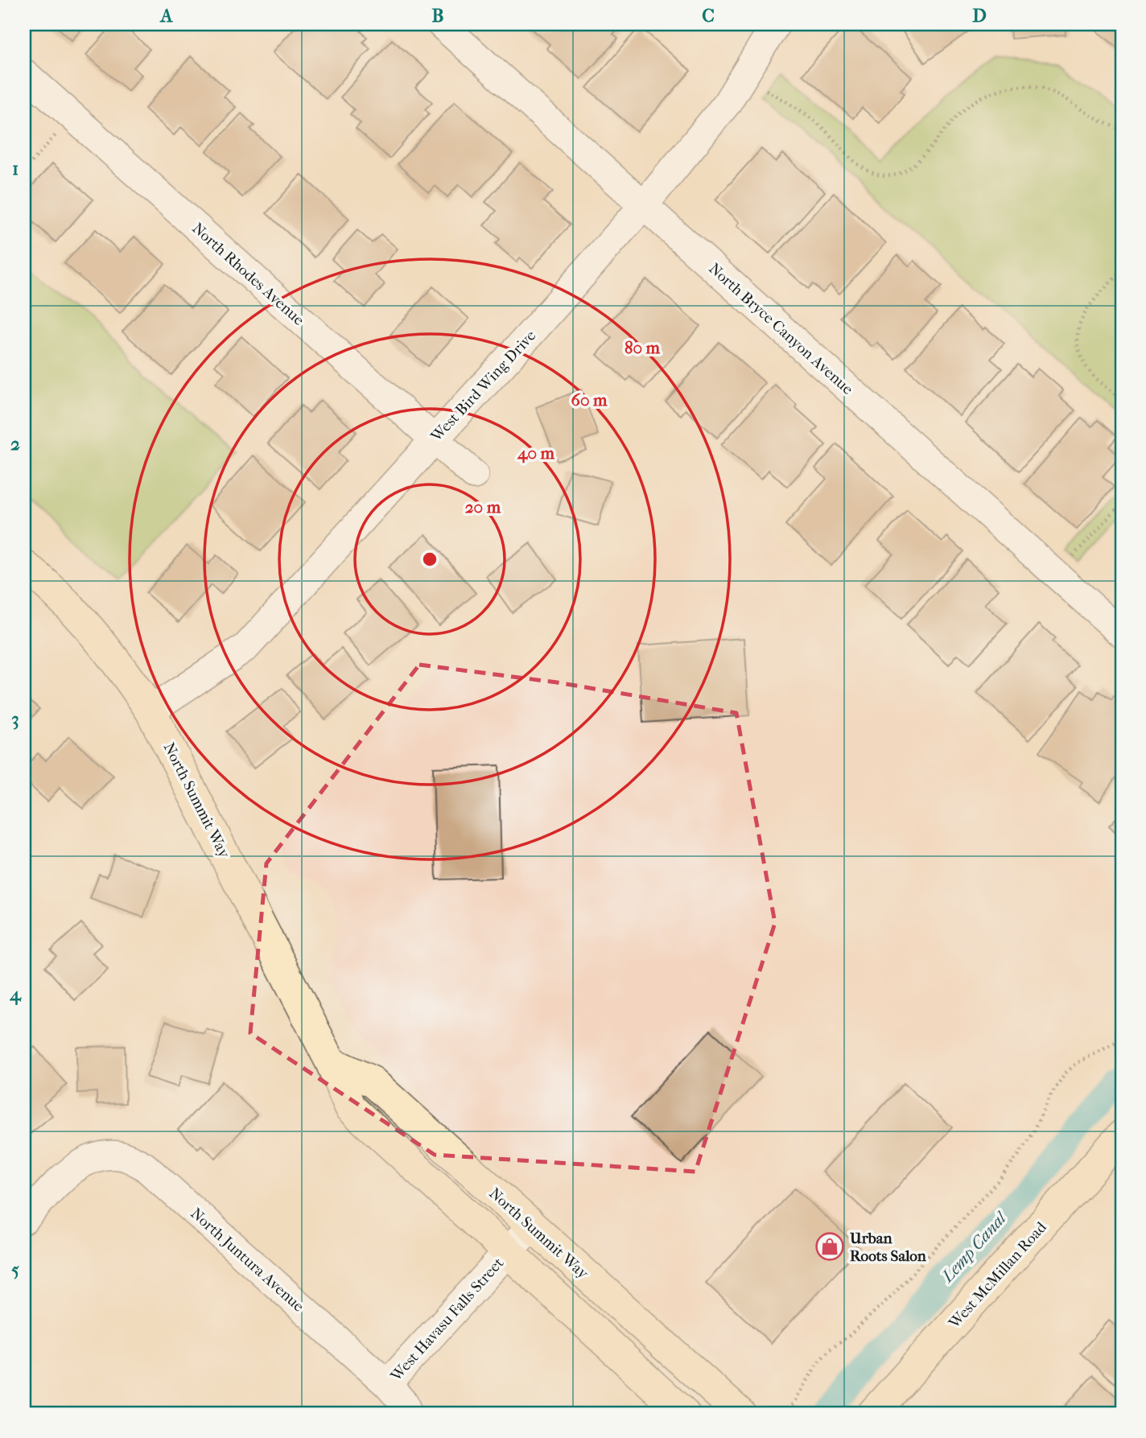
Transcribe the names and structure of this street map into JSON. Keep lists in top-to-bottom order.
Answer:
{
  "streets": {
    "street": [
      "North Rhodes Avenue",
      "North Bryce Canyon Avenue",
      "West Bird Wing Drive",
      "North Summit Way",
      "North Juntura Avenue",
      "West McMillan Road",
      "West Havasu Falls Street"
    ]
  },
  "crossings": [
    ["North Rhodes Avenue", "West Bird Wing Drive"],
    ["North Bryce Canyon Avenue", "West Bird Wing Drive"],
    ["West Bird Wing Drive", "North Summit Way"],
    ["North Summit Way", "West Havasu Falls Street"],
    ["North Juntura Avenue", "West Havasu Falls Street"]
  ],
  "water": ["Lemp Canal"],
  "places": {
    "shop": ["Urban Roots Salon"]
  },
  "grid": {
    "columns": [
      "A",
      "B",
      "C",
      "D"
    ],
    "rows": [
      "1",
      "2",
      "3",
      "4",
      "5"
    ]
  },
  "rings": [
    "80 m",
    "60 m",
    "40 m",
    "20 m"
  ]
}
